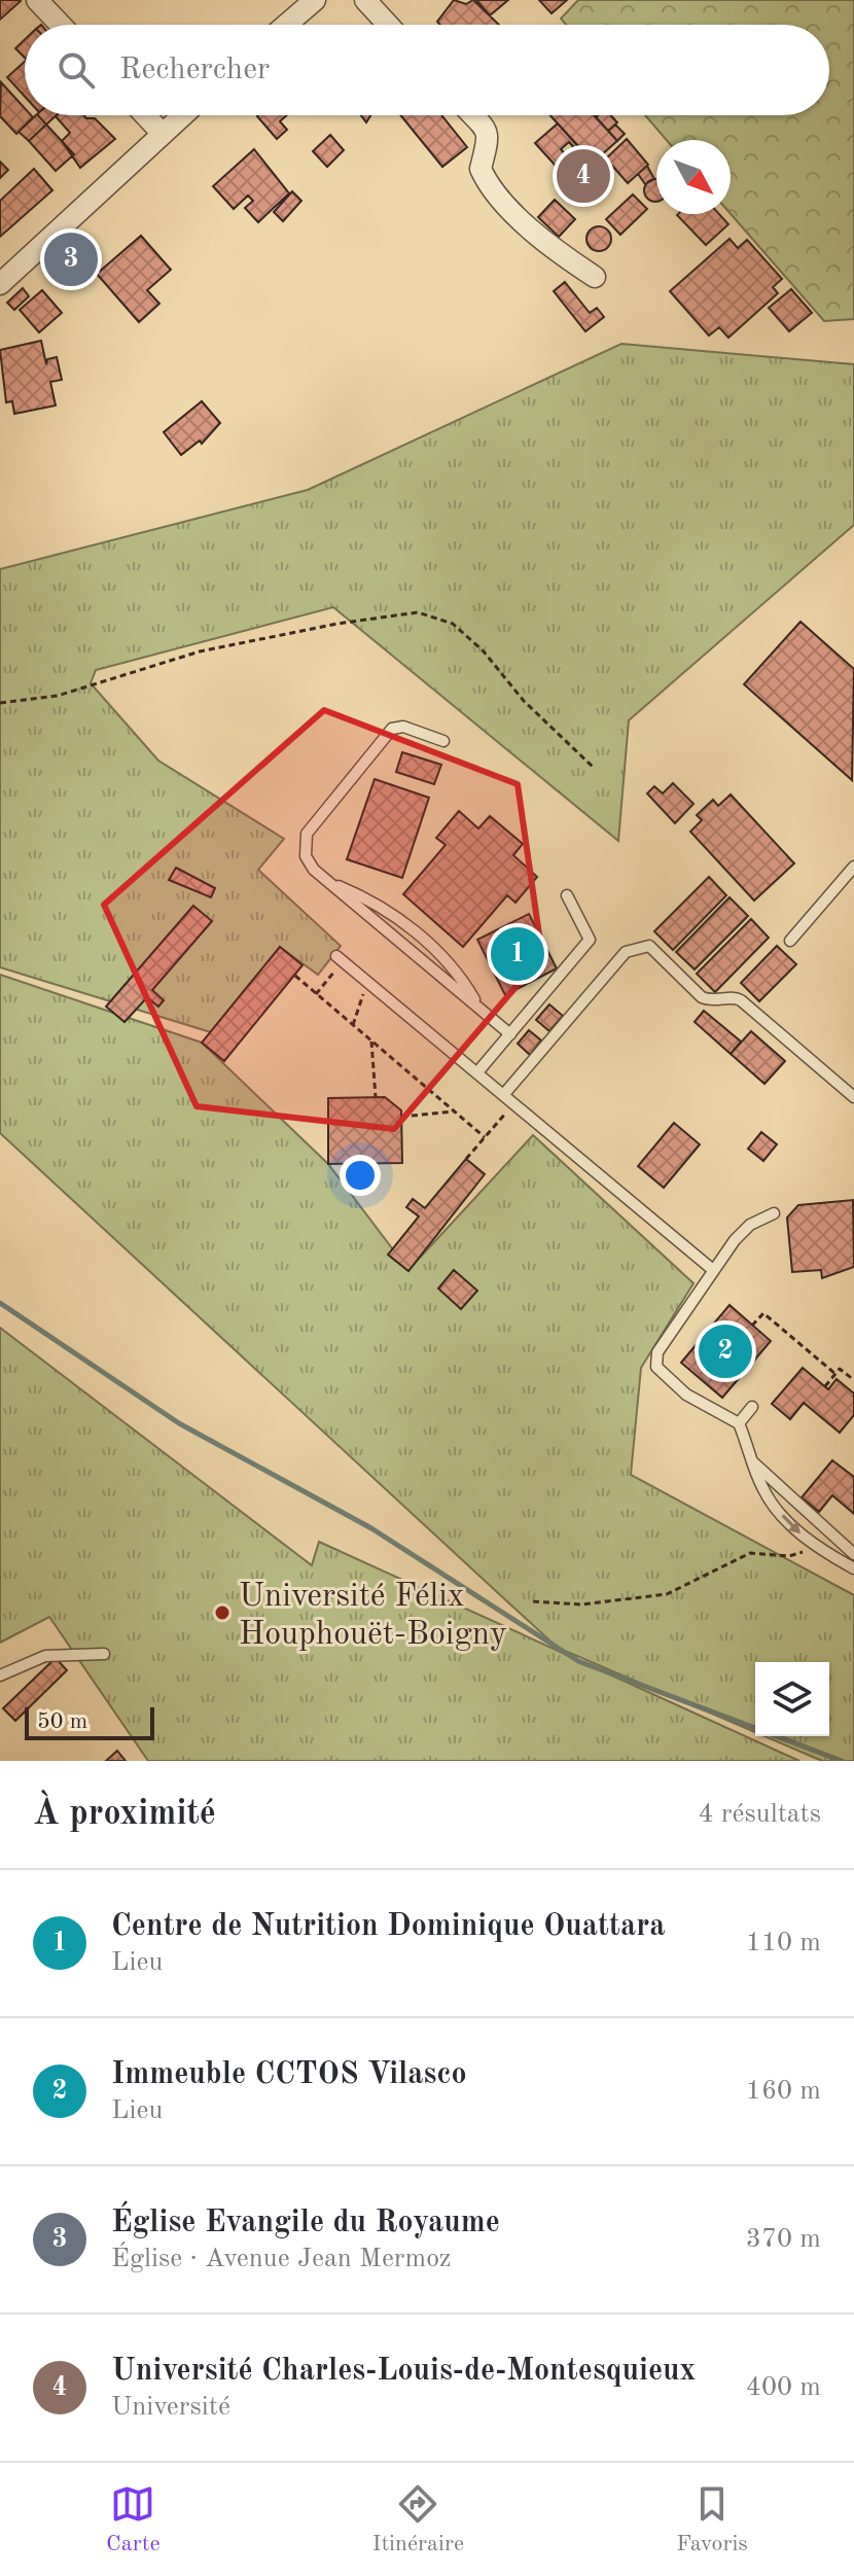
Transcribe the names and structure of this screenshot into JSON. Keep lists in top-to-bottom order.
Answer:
{
  "places": ["Université Félix Houphouët-Boigny"],
  "scale_bar": "50 m",
  "north": "bottom right",
  "page": {
    "search": "Rechercher",
    "pins": [
      "4",
      "3",
      "1",
      "2"
    ],
    "scale": "50 m",
    "heading": ["À proximité", "4 résultats"],
    "list": [
      {
        "mark": "1",
        "name": "Centre de Nutrition Dominique Ouattara",
        "note": "Lieu",
        "value": "110 m"
      },
      {
        "mark": "2",
        "name": "Immeuble CCTOS Vilasco",
        "note": "Lieu",
        "value": "160 m"
      },
      {
        "mark": "3",
        "name": "Église Evangile du Royaume",
        "note": "Église · Avenue Jean Mermoz",
        "value": "370 m"
      },
      {
        "mark": "4",
        "name": "Université Charles-Louis-de-Montesquieux",
        "note": "Université",
        "value": "400 m"
      }
    ],
    "nav": ["Carte", "Itinéraire", "Favoris"]
  }
}
